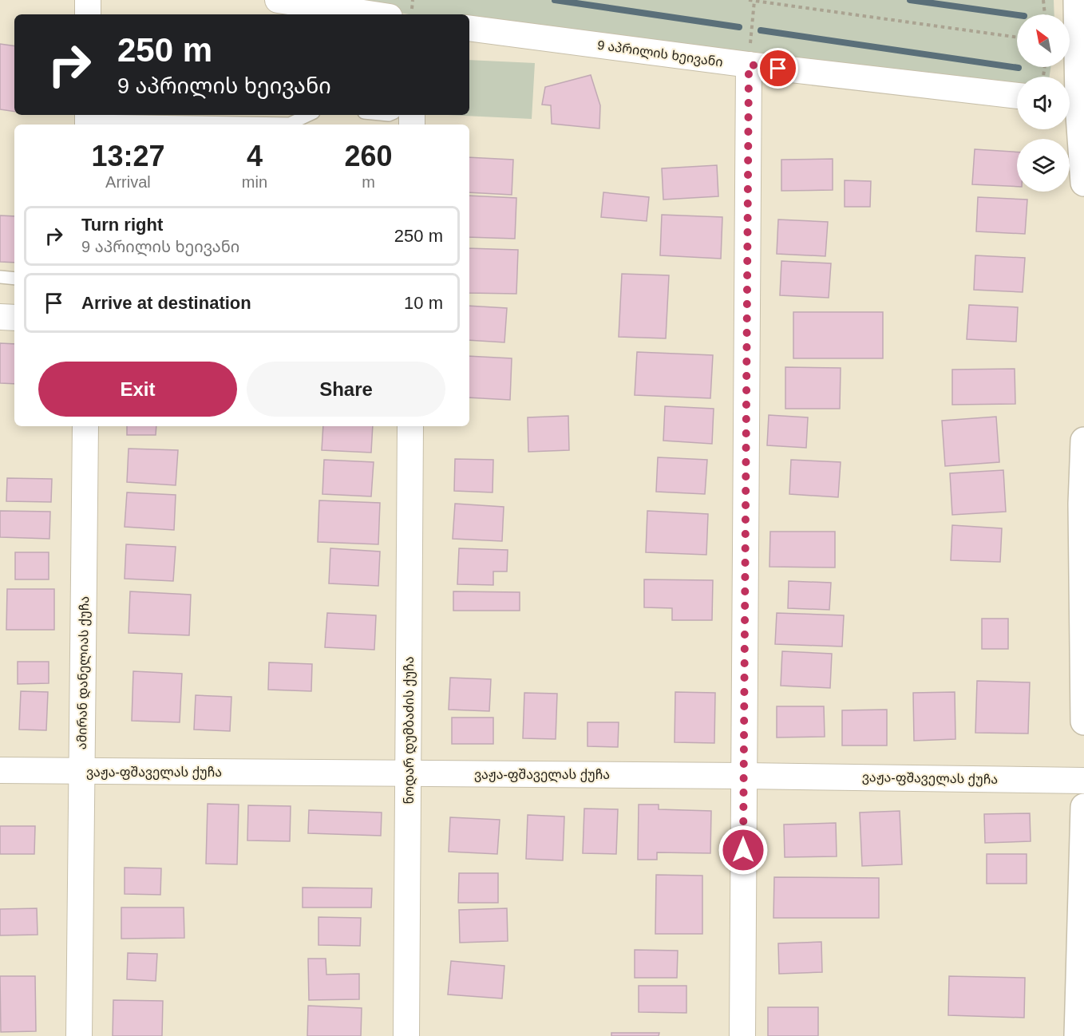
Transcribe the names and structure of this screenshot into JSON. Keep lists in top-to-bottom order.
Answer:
{
  "streets": {
    "street": [
      "9 აპრილის ხეივანი",
      "ამირან დანელიას ქუჩა",
      "ნოდარ დუმბაძის ქუჩა",
      "ვაჟა-ფშაველას ქუჩა"
    ]
  },
  "crossings": [
    ["ამირან დანელიას ქუჩა", "ვაჟა-ფშაველას ქუჩა"],
    ["ნოდარ დუმბაძის ქუჩა", "ვაჟა-ფშაველას ქუჩა"]
  ],
  "north": "top left",
  "page": {
    "turn": ["250 m", "9 აპრილის ხეივანი"],
    "eta": [
      "13:27",
      "Arrival",
      "4",
      "min",
      "260",
      "m"
    ],
    "list": [
      {
        "name": "Turn right",
        "note": "9 აპრილის ხეივანი",
        "value": "250 m"
      },
      {
        "name": "Arrive at destination",
        "value": "10 m"
      }
    ],
    "buttons": ["Exit", "Share"]
  }
}
